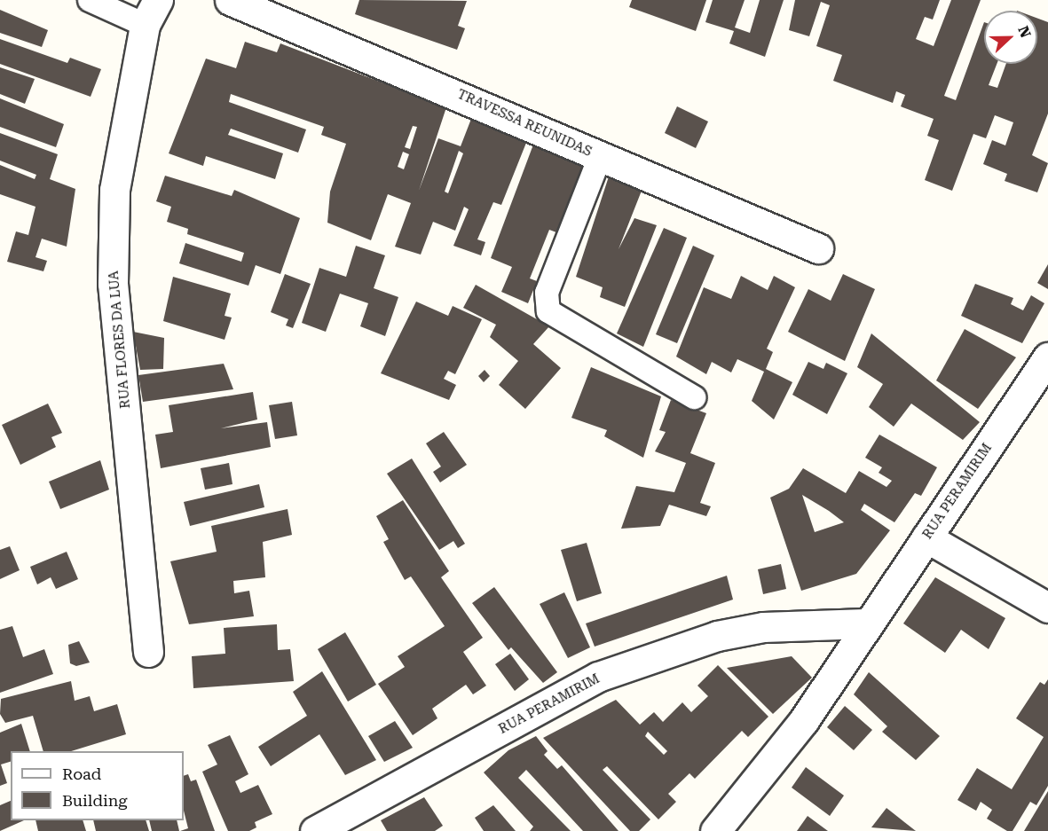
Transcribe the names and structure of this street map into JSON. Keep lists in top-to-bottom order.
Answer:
{
  "streets": {
    "street": ["TRAVESSA REUNIDAS", "RUA FLORES DA LUA", "RUA PERAMIRIM"]
  },
  "legend": ["Road", "Building"],
  "north": "right"
}
